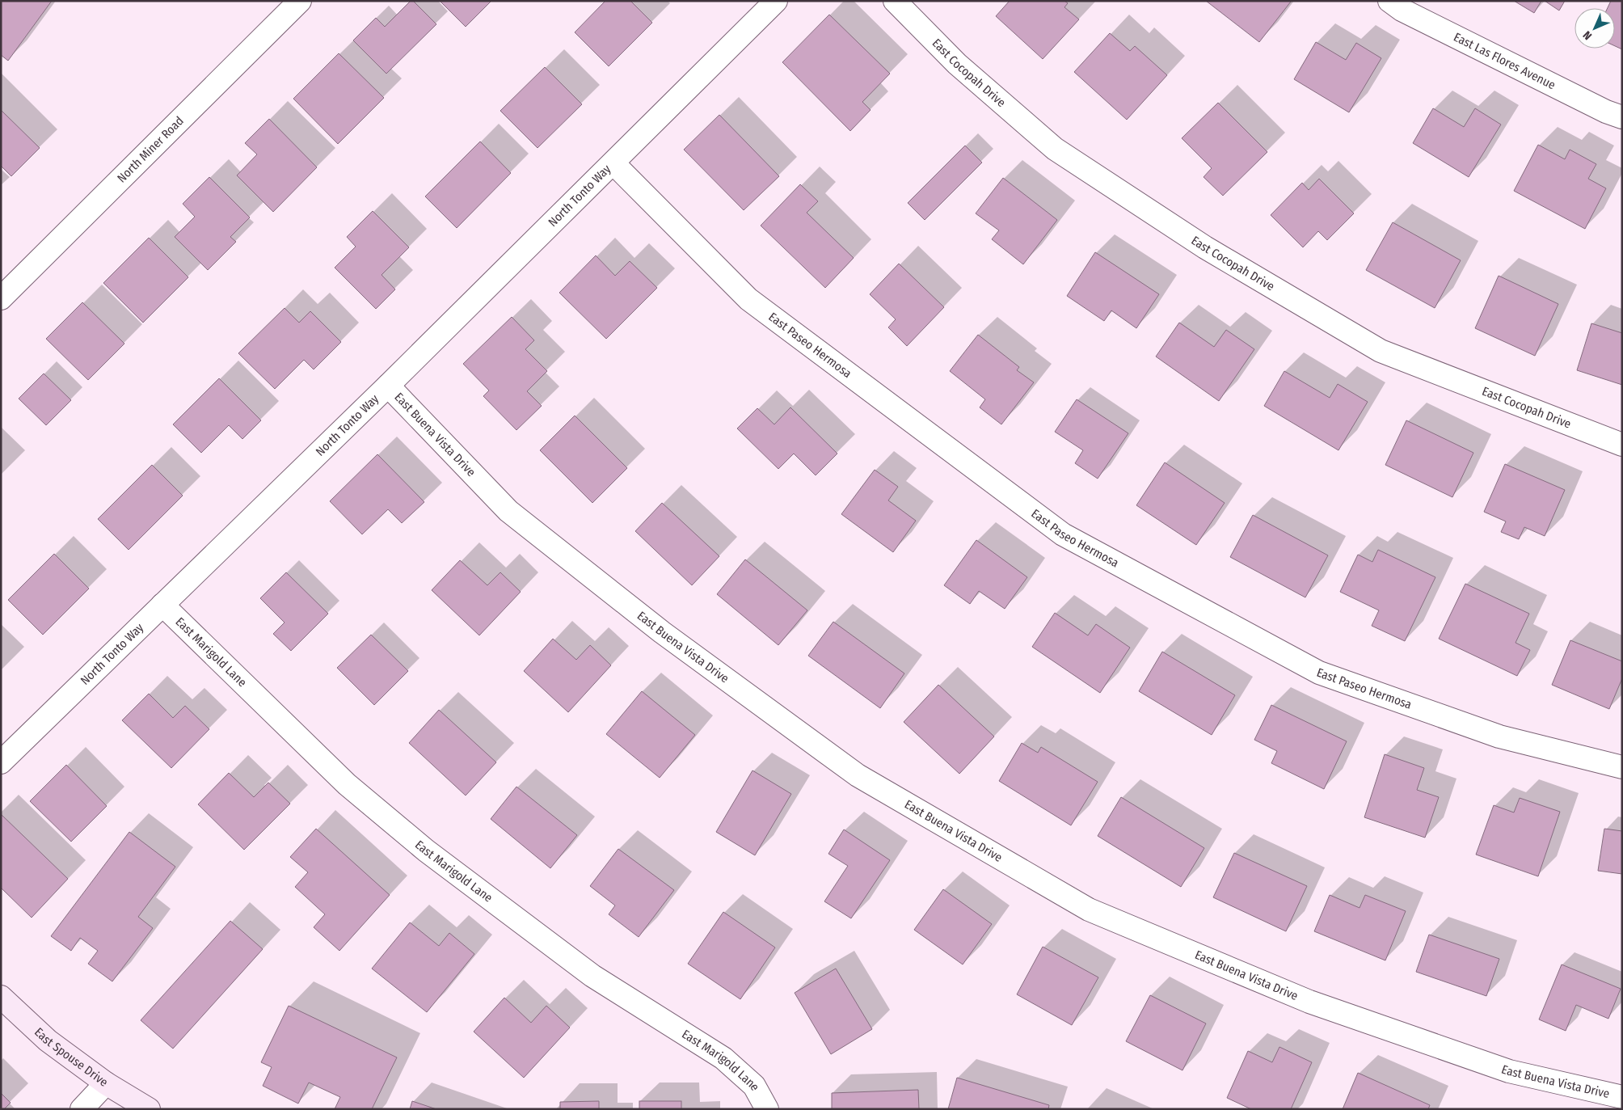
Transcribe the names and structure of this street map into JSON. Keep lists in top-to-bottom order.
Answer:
{
  "streets": {
    "main road": ["East Spouse Drive"],
    "street": [
      "East Las Flores Avenue",
      "East Cocopah Drive",
      "North Miner Road",
      "North Tonto Way",
      "East Paseo Hermosa",
      "East Buena Vista Drive",
      "East Marigold Lane"
    ]
  },
  "crossings": [
    ["North Tonto Way", "East Paseo Hermosa"],
    ["North Tonto Way", "East Buena Vista Drive"],
    ["North Tonto Way", "East Marigold Lane"]
  ],
  "north": "bottom left"
}
